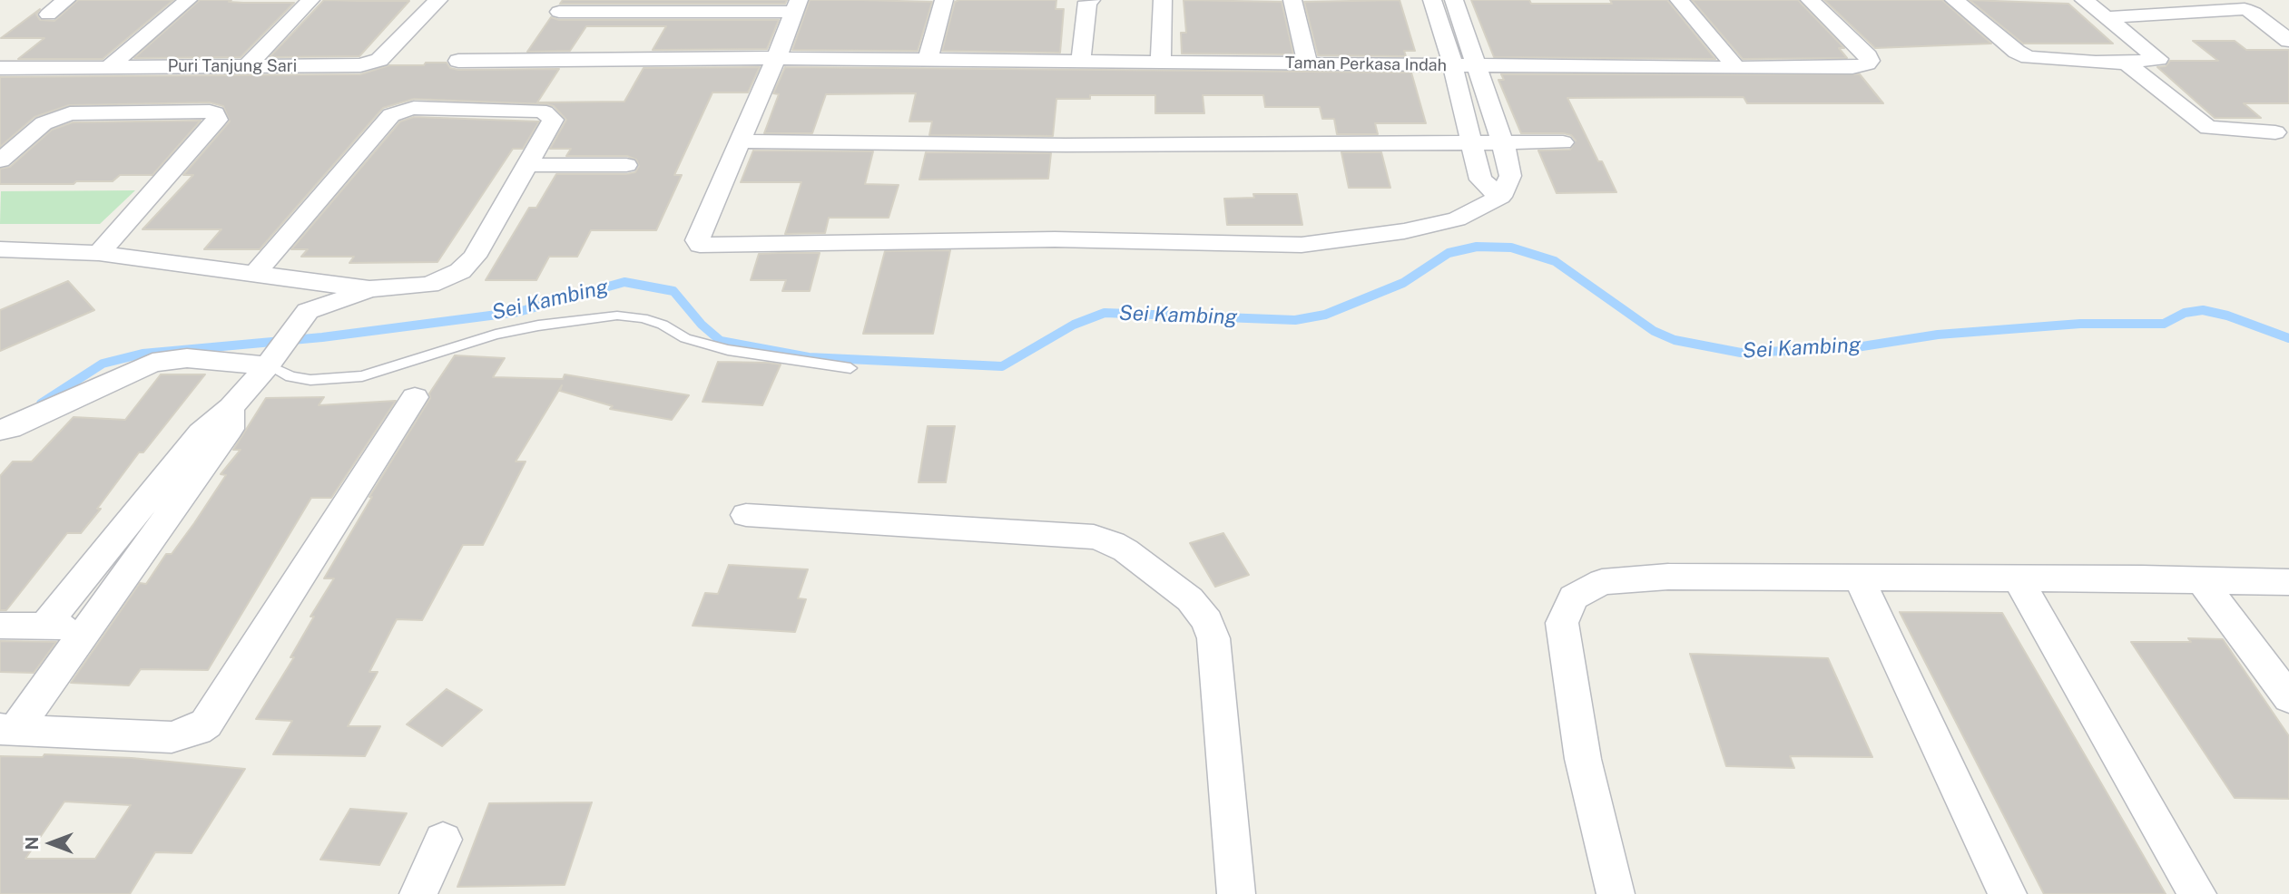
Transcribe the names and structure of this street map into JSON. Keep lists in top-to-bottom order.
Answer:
{
  "streets": {
    "street": ["Taman Perkasa Indah", "Puri Tanjung Sari"]
  },
  "water": ["Sei Kambing"],
  "north": "left"
}
